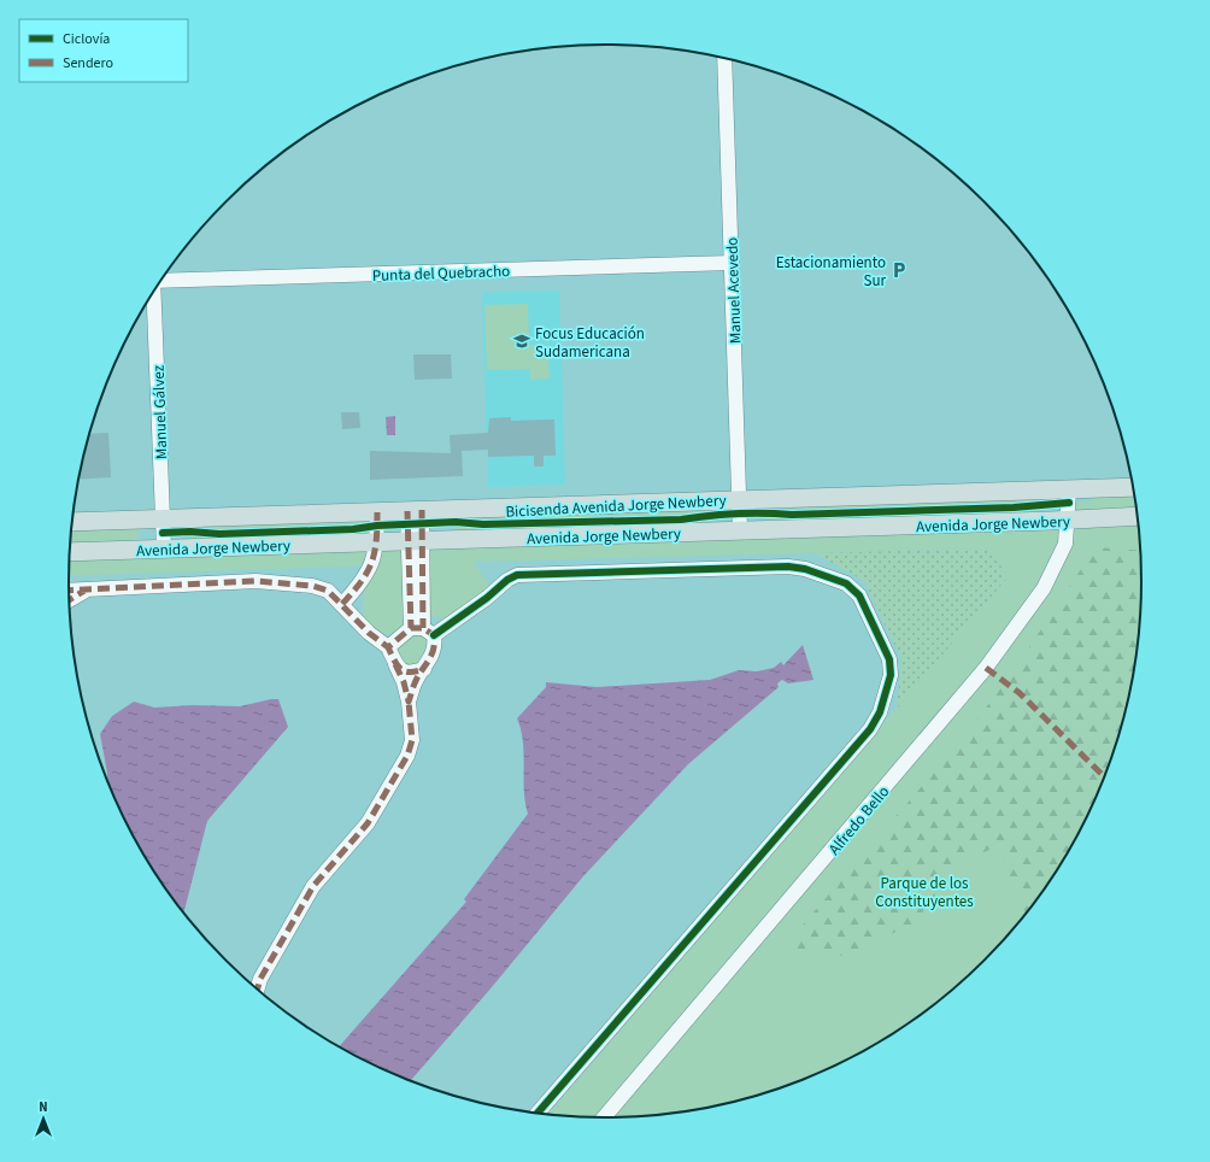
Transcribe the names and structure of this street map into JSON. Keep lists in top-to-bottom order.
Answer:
{
  "streets": {
    "main road": ["Avenida Jorge Newbery"],
    "street": [
      "Punta del Quebracho",
      "Manuel Acevedo",
      "Manuel Gálvez",
      "Alfredo Bello"
    ],
    "cycle path": ["Bicisenda Avenida Jorge Newbery"]
  },
  "crossings": [
    ["Punta del Quebracho", "Manuel Acevedo"],
    ["Manuel Acevedo", "Avenida Jorge Newbery"],
    ["Manuel Gálvez", "Avenida Jorge Newbery"],
    ["Avenida Jorge Newbery", "Alfredo Bello"]
  ],
  "parks": ["Parque de los Constituyentes"],
  "places": {
    "parking": ["Estacionamiento Sur"],
    "school or university": ["Focus Educación Sudamericana"]
  },
  "legend": ["Ciclovía", "Sendero"],
  "north": "top"
}
